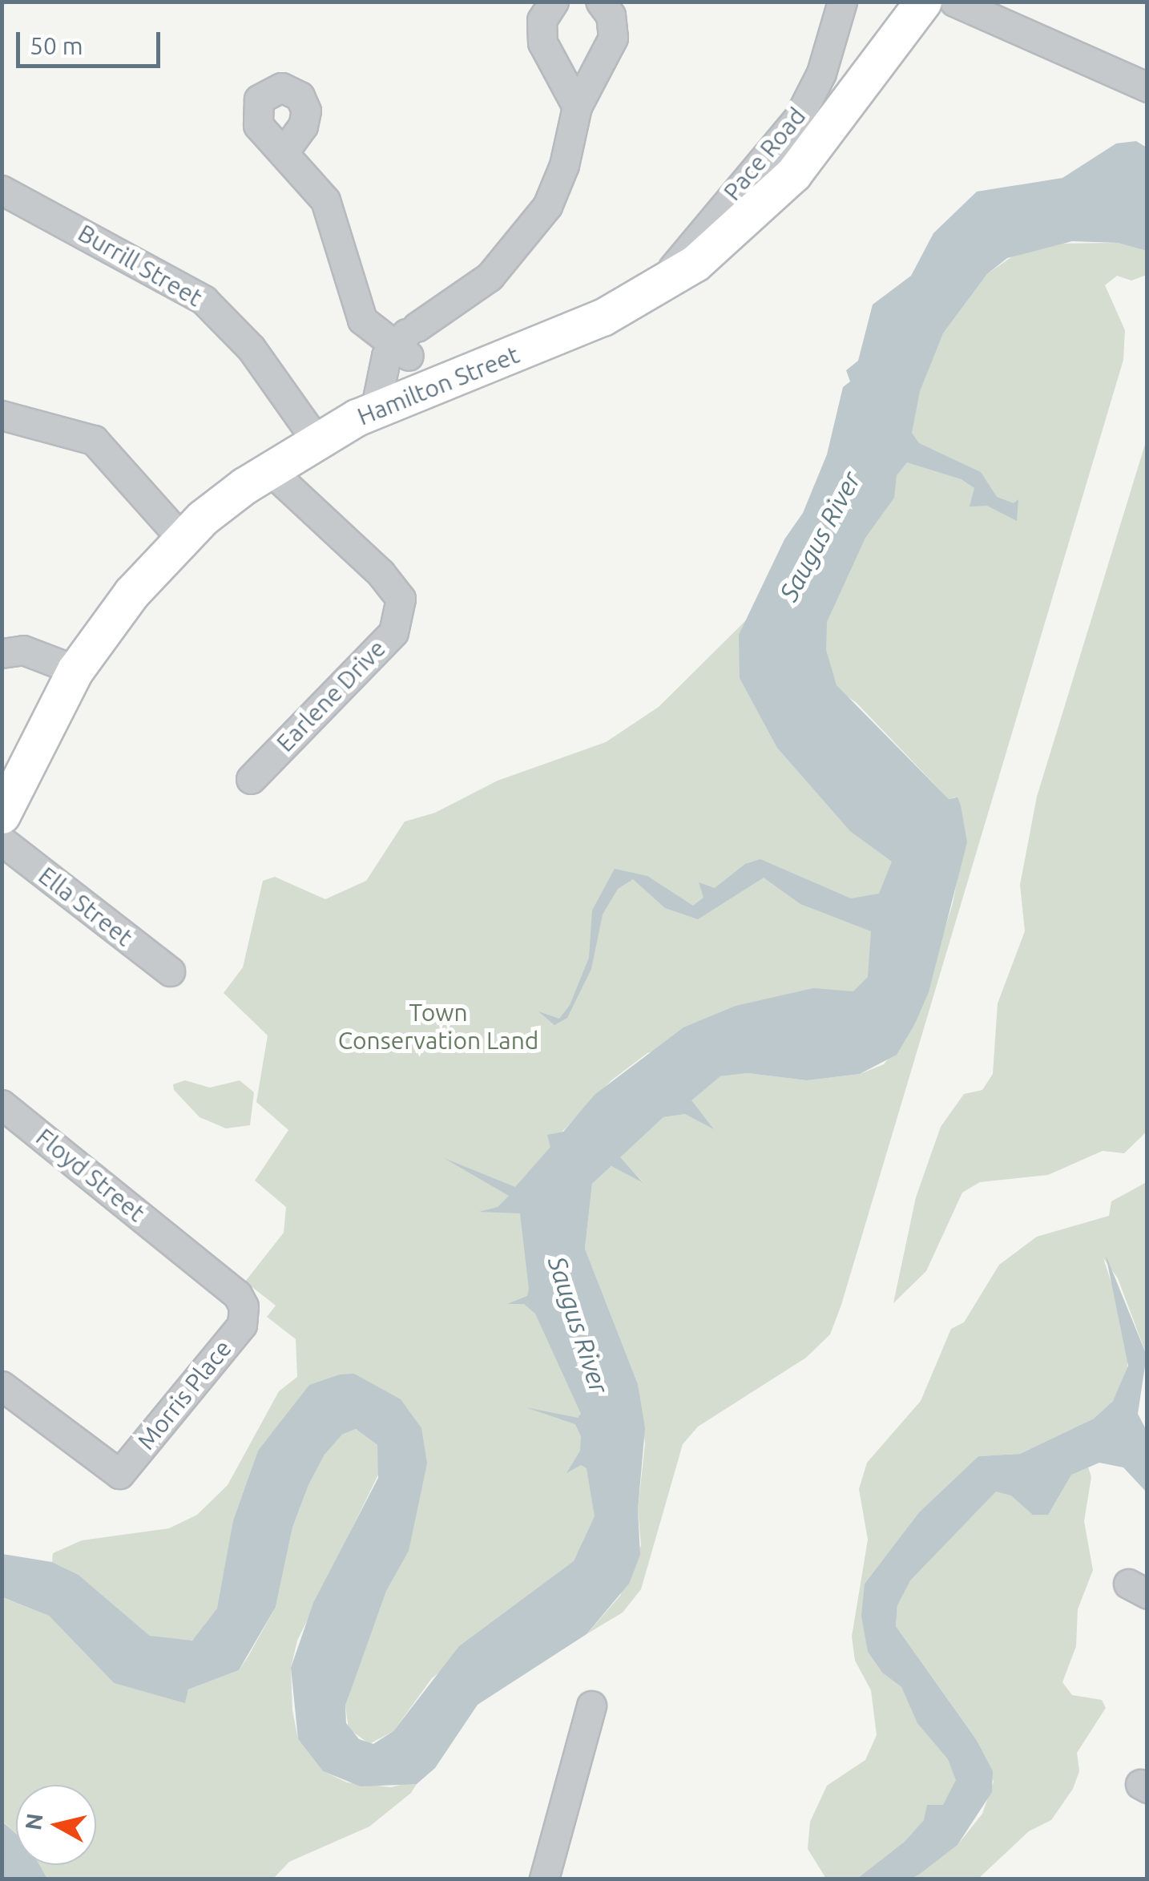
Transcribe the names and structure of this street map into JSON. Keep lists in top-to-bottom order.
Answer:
{
  "streets": {
    "main road": ["Hamilton Street"],
    "street": [
      "Pace Road",
      "Burrill Street",
      "Earlene Drive",
      "Ella Street",
      "Floyd Street",
      "Morris Place"
    ]
  },
  "crossings": [
    ["Pace Road", "Hamilton Street"],
    ["Burrill Street", "Hamilton Street"],
    ["Hamilton Street", "Earlene Drive"],
    ["Floyd Street", "Morris Place"]
  ],
  "water": ["Saugus River"],
  "parks": ["Town Conservation Land"],
  "scale_bar": "50 m",
  "north": "left"
}
